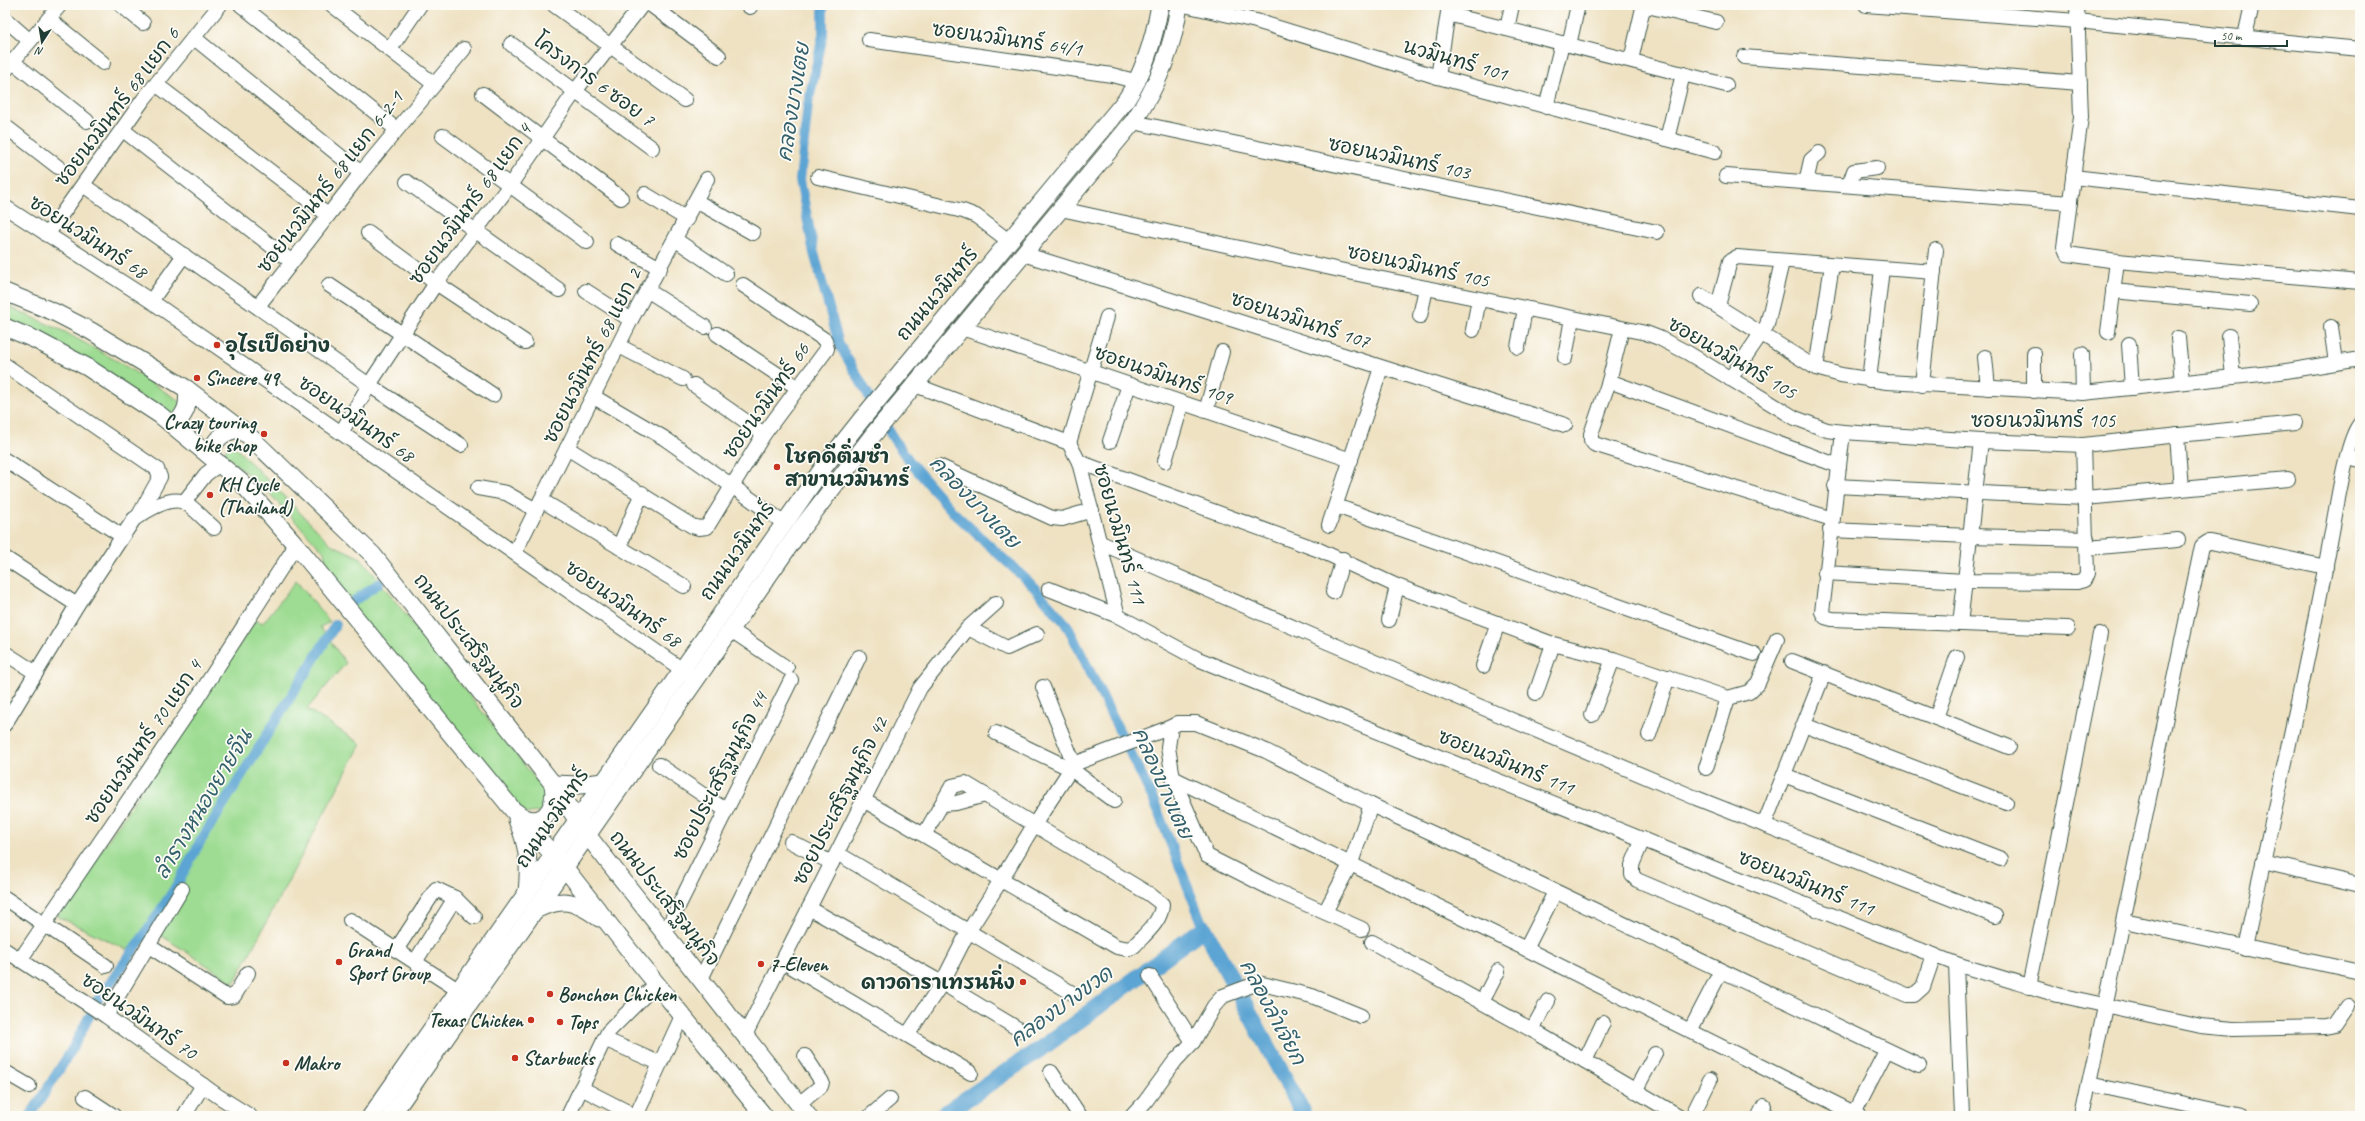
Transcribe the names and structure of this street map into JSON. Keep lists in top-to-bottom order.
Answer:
{
  "streets": {
    "main road": ["ถนนนวมินทร์", "ถนนประเสริฐมนูกิจ"],
    "street": [
      "ซอยนวมินทร์ 64/1",
      "นวมินทร์ 101",
      "โครงการ 6 ซอย 7",
      "ซอยนวมินทร์ 68 แยก 6",
      "ซอยนวมินทร์ 103",
      "ซอยนวมินทร์ 68 แยก 6-2-1",
      "ซอยนวมินทร์ 68 แยก 4",
      "ซอยนวมินทร์ 68",
      "ซอยนวมินทร์ 105",
      "ซอยนวมินทร์ 107",
      "ซอยนวมินทร์ 68 แยก 2",
      "ซอยนวมินทร์ 109",
      "ซอยนวมินทร์ 66",
      "ซอยนวมินทร์ 111",
      "ซอยนวมินทร์ 70 แยก 4",
      "ซอยประเสริฐมนูกิจ 44",
      "ซอยประเสริฐมนูกิจ 42",
      "ซอยนวมินทร์ 70"
    ]
  },
  "crossings": [
    ["ซอยนวมินทร์ 64/1", "ถนนนวมินทร์"],
    ["โครงการ 6 ซอย 7", "ซอยนวมินทร์ 68 แยก 4"],
    ["ซอยนวมินทร์ 68 แยก 6", "ซอยนวมินทร์ 68"],
    ["ซอยนวมินทร์ 103", "ถนนนวมินทร์"],
    ["ซอยนวมินทร์ 68 แยก 4", "ซอยนวมินทร์ 68"],
    ["ซอยนวมินทร์ 68", "ถนนนวมินทร์"],
    ["ซอยนวมินทร์ 68", "ซอยนวมินทร์ 68 แยก 2"],
    ["ซอยนวมินทร์ 105", "ถนนนวมินทร์"],
    ["ถนนนวมินทร์", "ซอยนวมินทร์ 107"],
    ["ถนนนวมินทร์", "ซอยนวมินทร์ 109"],
    ["ถนนนวมินทร์", "ซอยนวมินทร์ 66"],
    ["ถนนนวมินทร์", "ถนนประเสริฐมนูกิจ"],
    ["ถนนนวมินทร์", "ซอยประเสริฐมนูกิจ 44"],
    ["ถนนประเสริฐมนูกิจ", "ซอยประเสริฐมนูกิจ 44"],
    ["ถนนประเสริฐมนูกิจ", "ซอยประเสริฐมนูกิจ 42"],
    ["ซอยนวมินทร์ 70 แยก 4", "ซอยนวมินทร์ 70"]
  ],
  "water": [
    "คลองบางเตย",
    "ลำรางหนองยายจีน",
    "คลองบางขวด",
    "คลองลำเจียก"
  ],
  "places": [
    "อุไรเป็ดย่าง",
    "Sincere 49",
    "Crazy touring bike shop",
    "โชคดีติ่มซำ สาขานวมินทร์",
    "KH Cycle (Thailand)",
    "Grand Sport Group",
    "7-Eleven",
    "ดาวดาราเทรนนิ่ง",
    "Bonchon Chicken",
    "Texas Chicken",
    "Tops",
    "Starbucks",
    "Makro"
  ],
  "scale_bar": "50 m",
  "north": "bottom"
}
